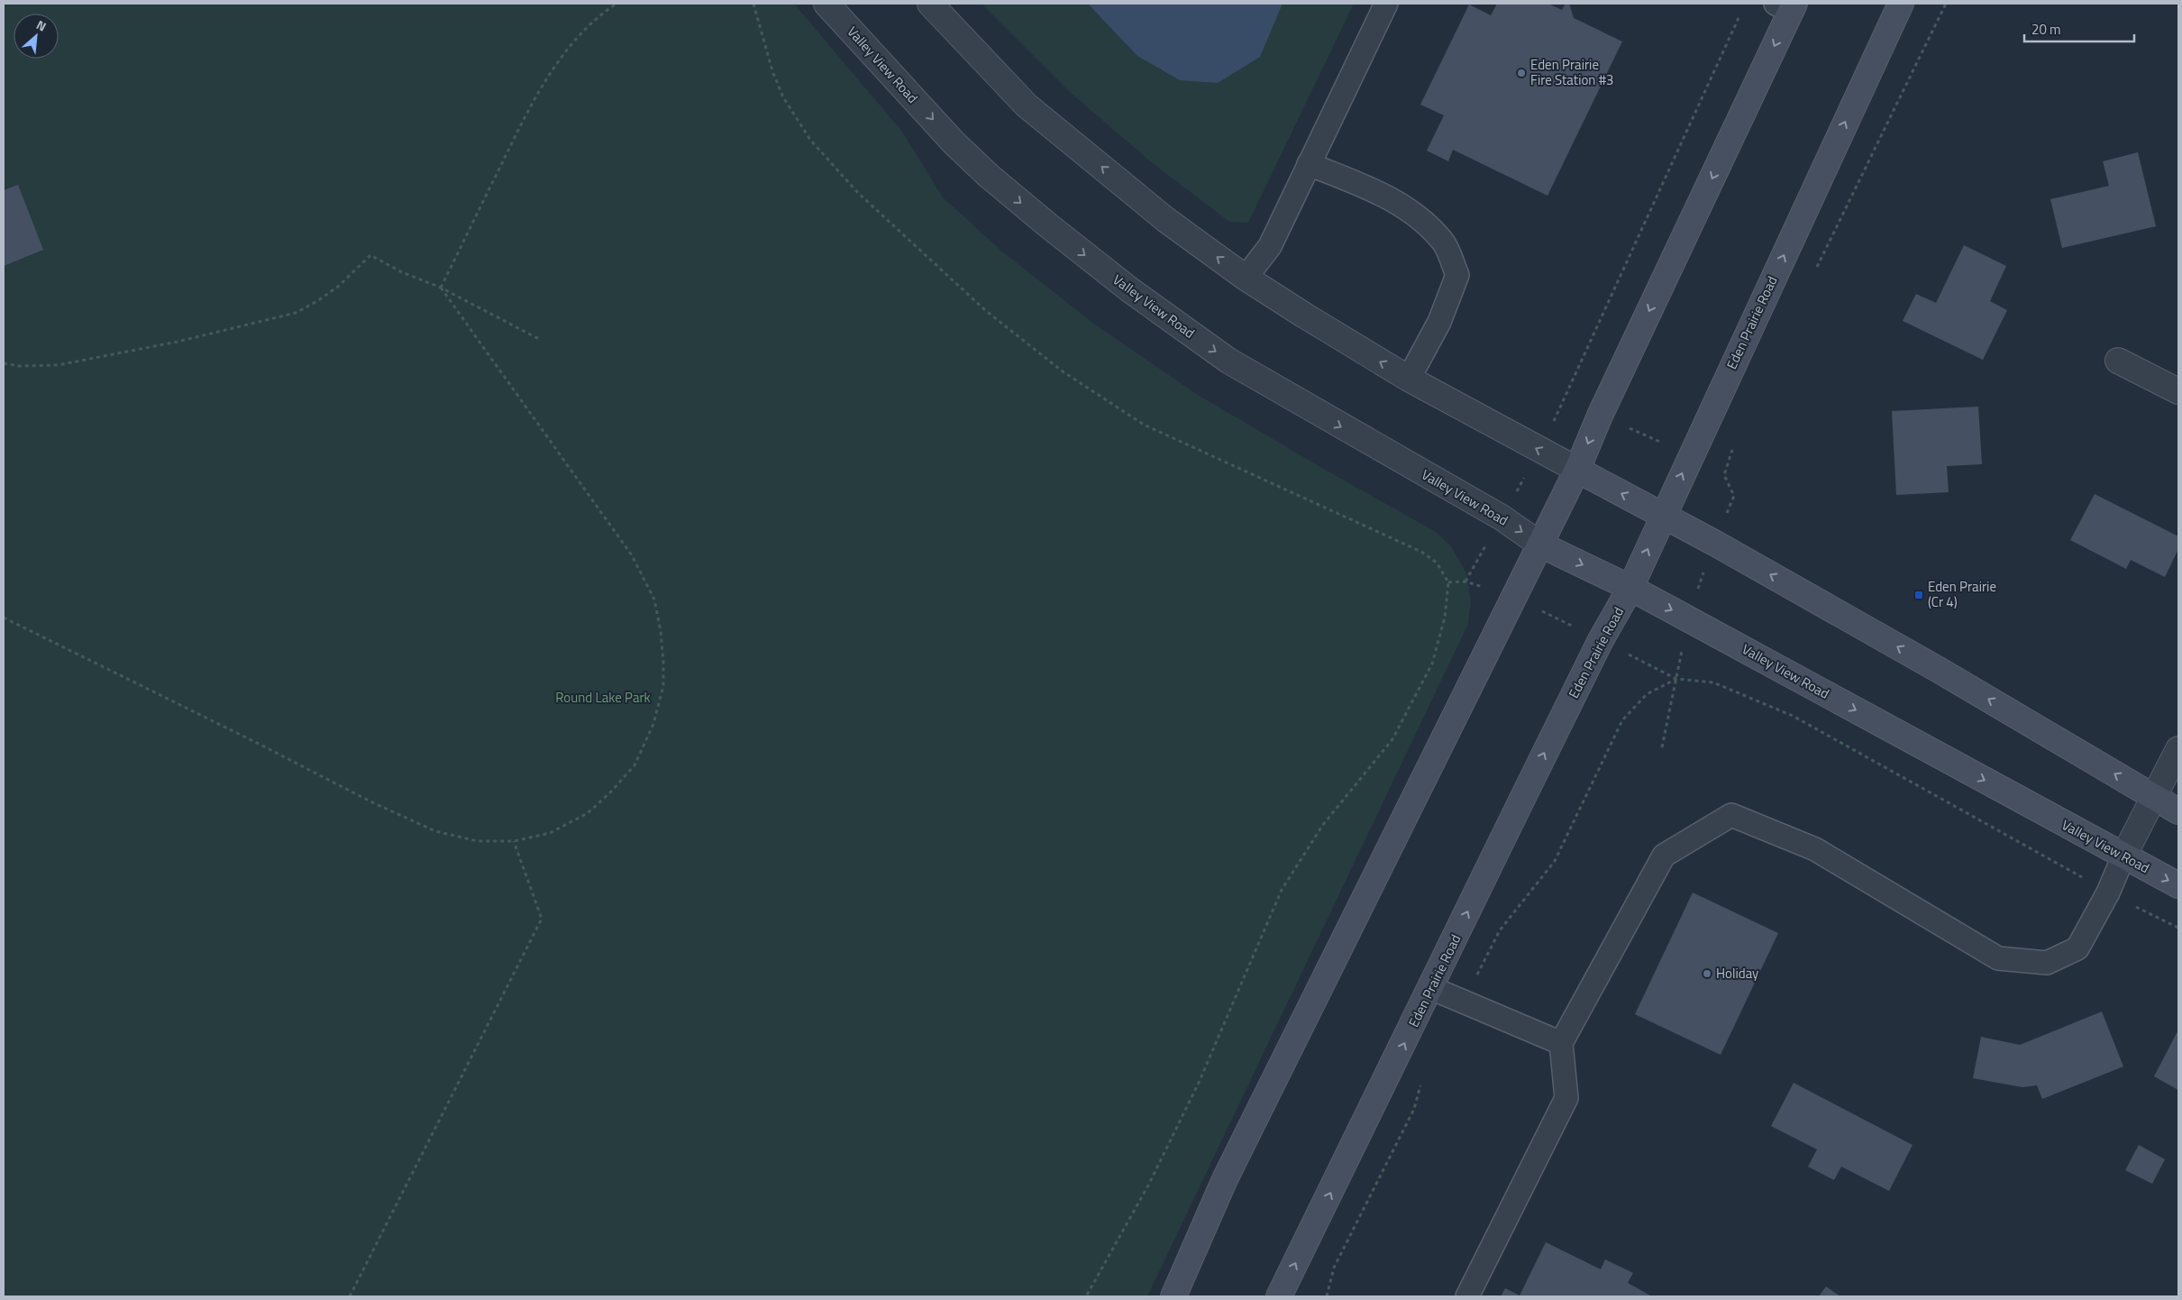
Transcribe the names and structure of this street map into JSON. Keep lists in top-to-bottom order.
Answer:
{
  "streets": {
    "main road": ["Valley View Road", "Eden Prairie Road"]
  },
  "crossings": [
    ["Valley View Road", "Eden Prairie Road"]
  ],
  "parks": ["Round Lake Park"],
  "places": {
    "other": ["Eden Prairie Fire Station #3", "Holiday"],
    "transit": ["Eden Prairie (Cr 4)"]
  },
  "scale_bar": "20 m",
  "north": "top right"
}
